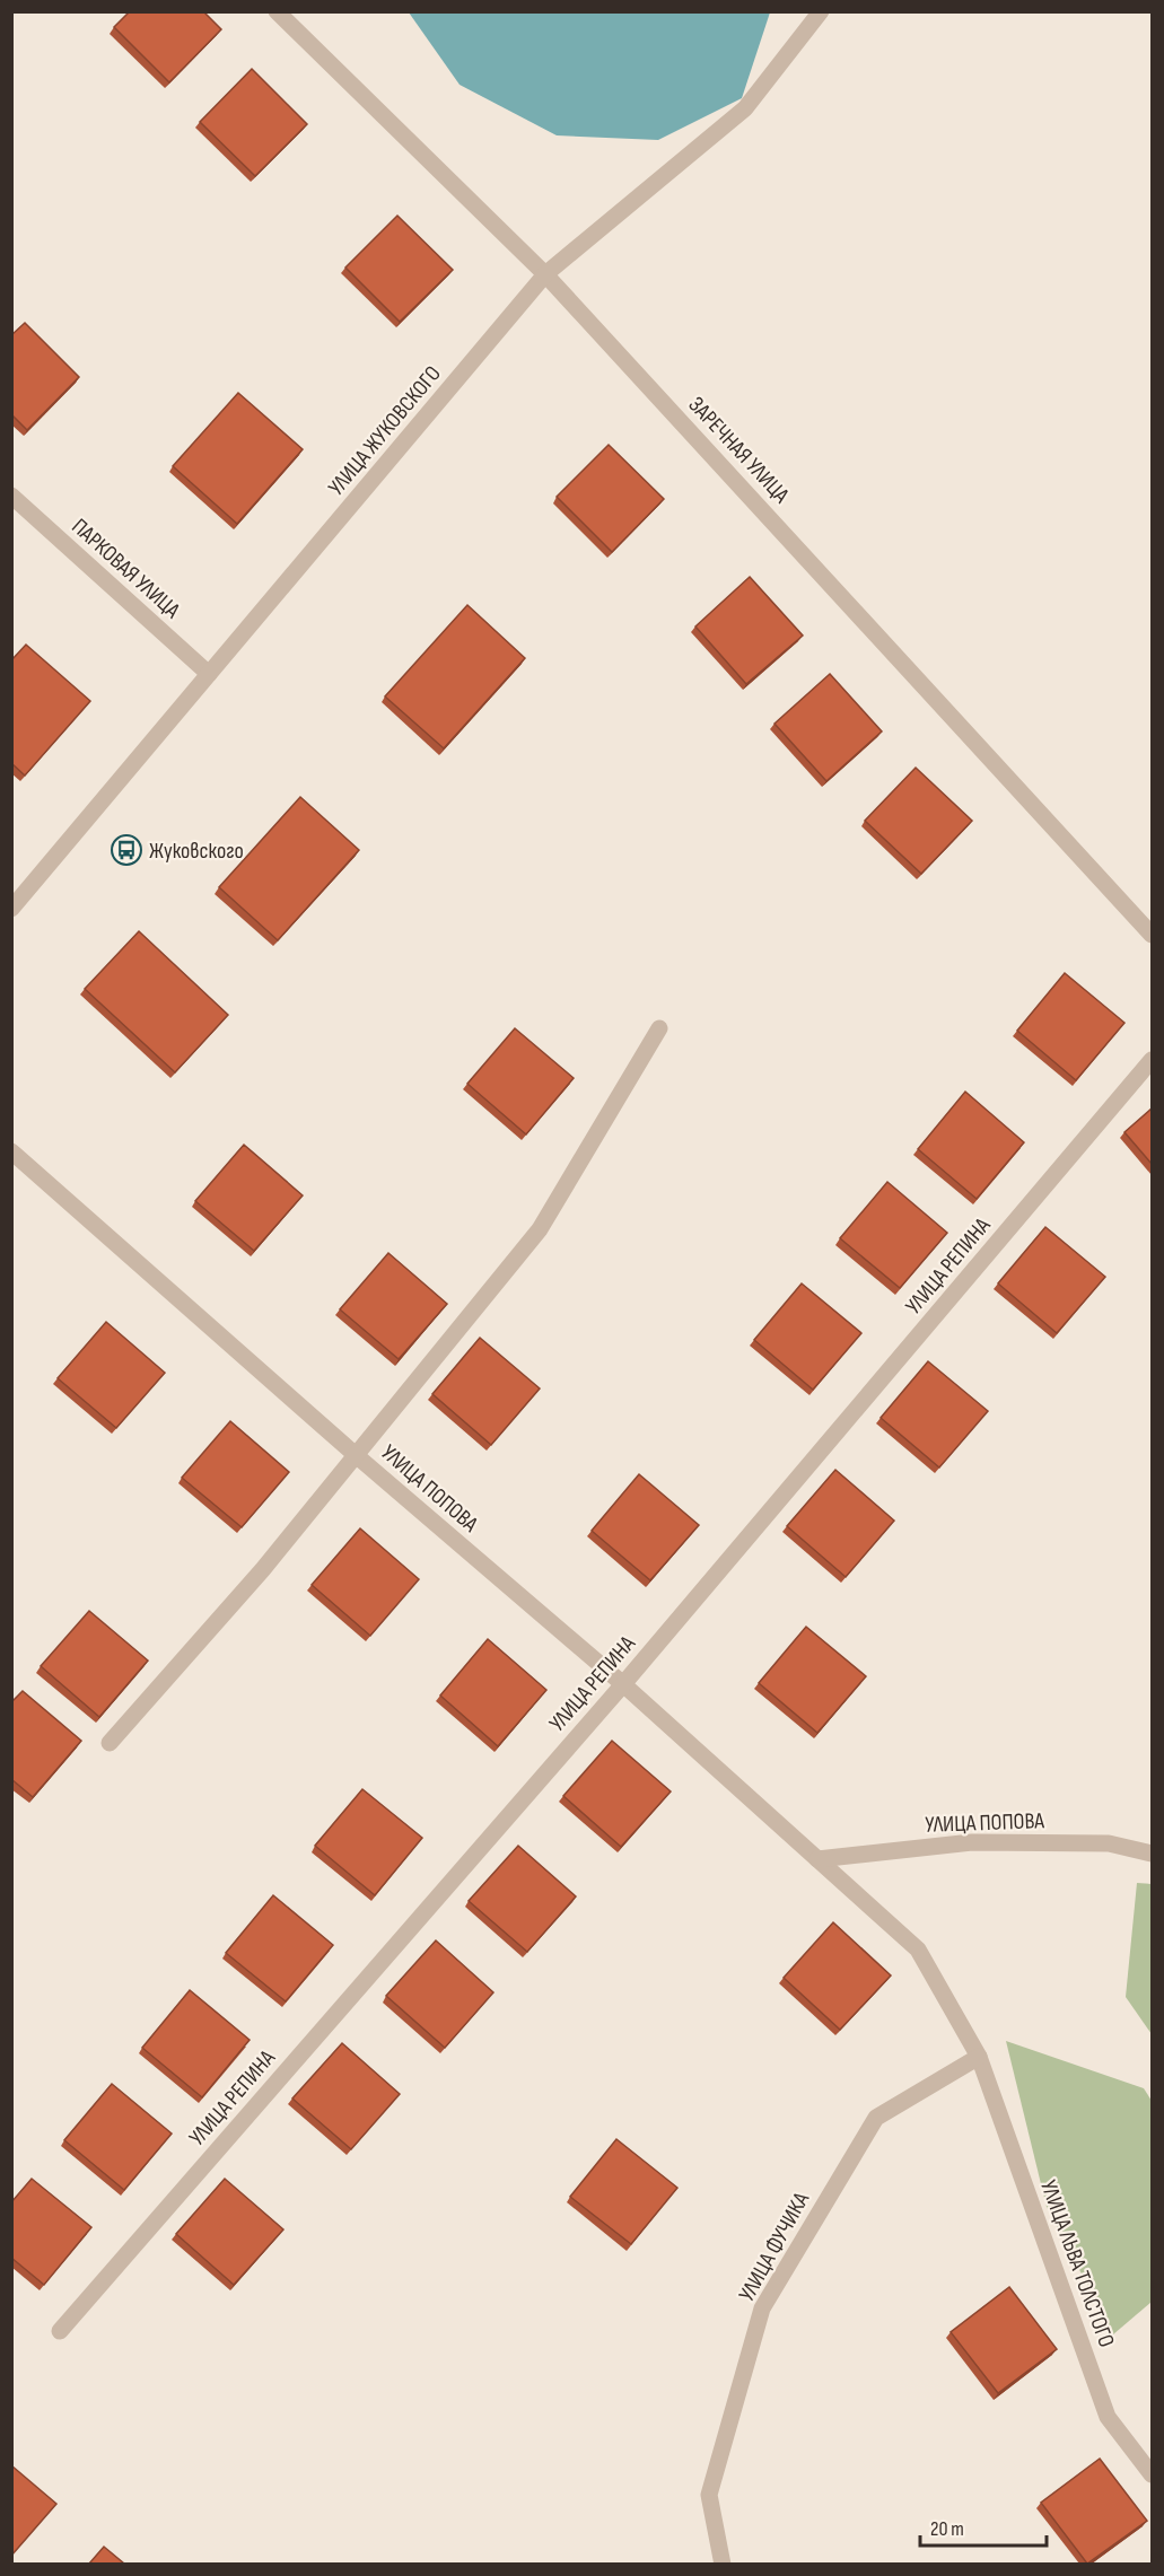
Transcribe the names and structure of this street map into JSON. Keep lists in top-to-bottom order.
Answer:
{
  "streets": {
    "street": [
      "УЛИЦА ЖУКОВСКОГО",
      "ЗАРЕЧНАЯ УЛИЦА",
      "ПАРКОВАЯ УЛИЦА",
      "УЛИЦА РЕПИНА",
      "УЛИЦА ПОПОВА",
      "УЛИЦА ФУЧИКА",
      "УЛИЦА ЛЬВА ТОЛСТОГО"
    ]
  },
  "crossings": [
    ["УЛИЦА ЖУКОВСКОГО", "ЗАРЕЧНАЯ УЛИЦА"],
    ["УЛИЦА ЖУКОВСКОГО", "ПАРКОВАЯ УЛИЦА"],
    ["УЛИЦА РЕПИНА", "УЛИЦА ПОПОВА"],
    ["УЛИЦА ПОПОВА", "УЛИЦА ФУЧИКА"],
    ["УЛИЦА ПОПОВА", "УЛИЦА ЛЬВА ТОЛСТОГО"],
    ["УЛИЦА ФУЧИКА", "УЛИЦА ЛЬВА ТОЛСТОГО"]
  ],
  "places": {
    "bus stop": ["Жуковского"]
  },
  "scale_bar": "20 m"
}
